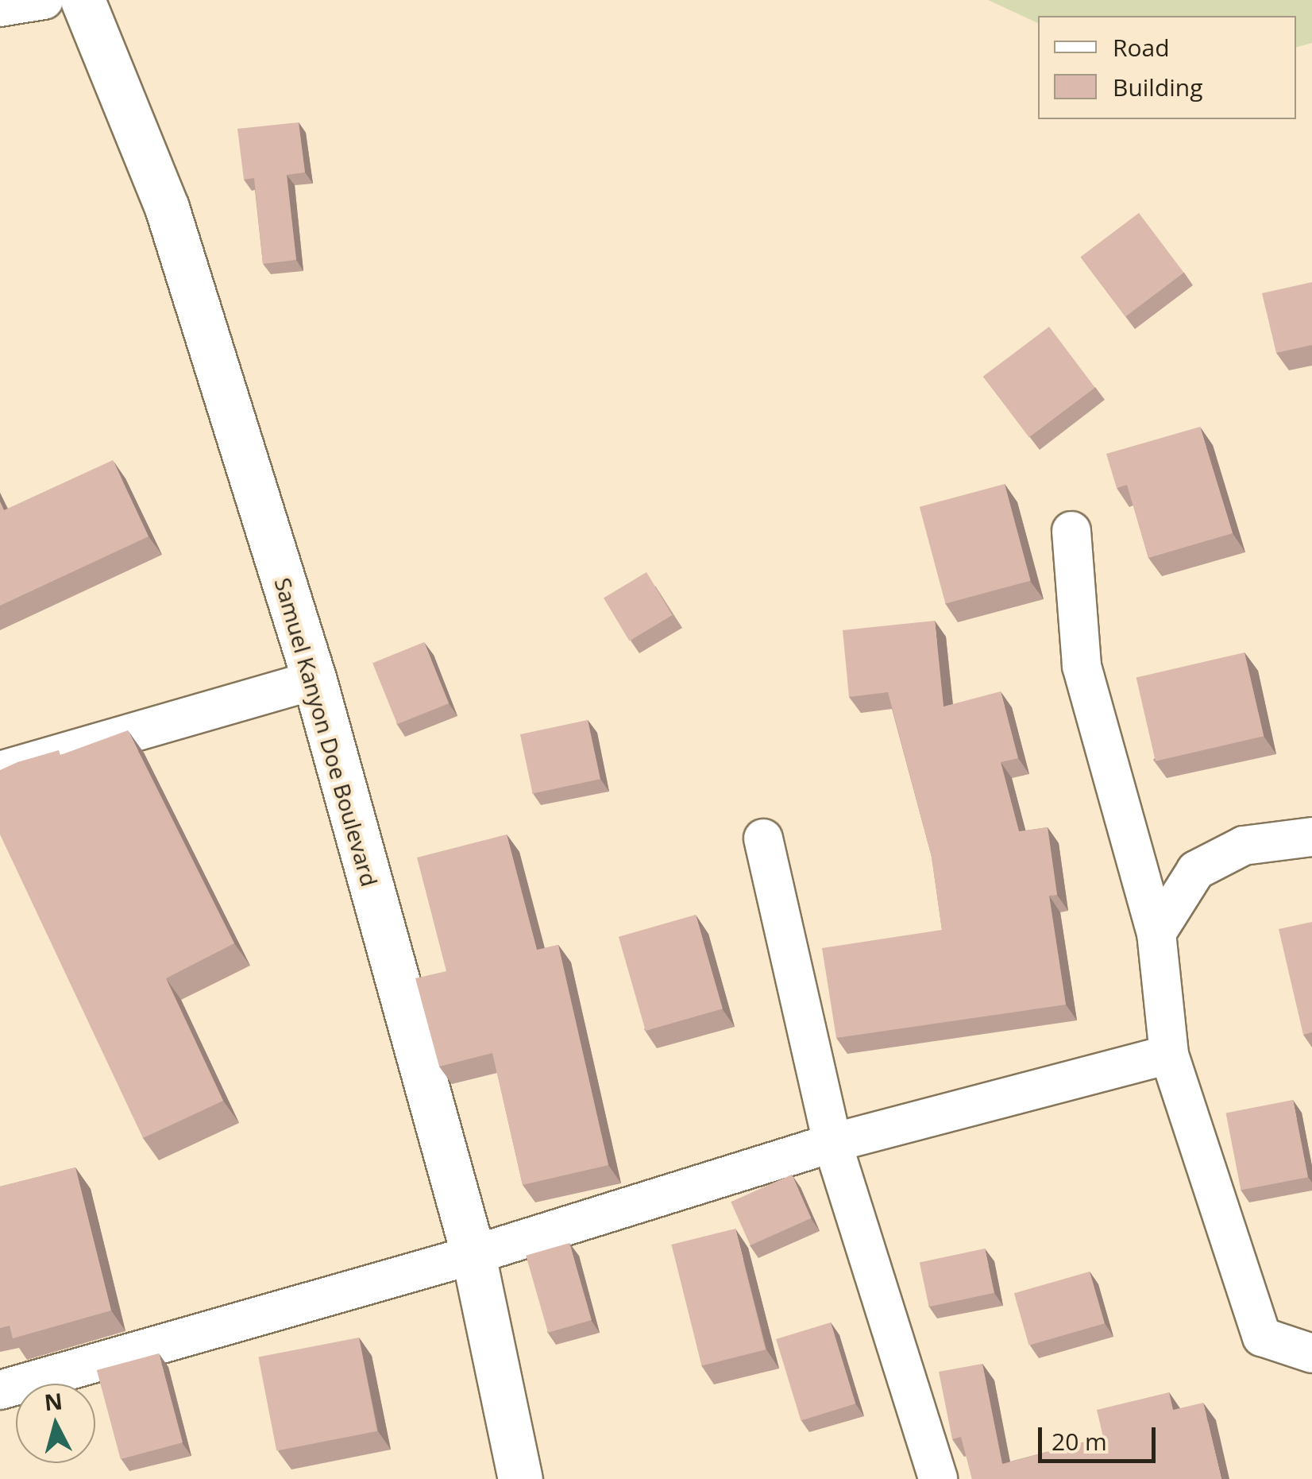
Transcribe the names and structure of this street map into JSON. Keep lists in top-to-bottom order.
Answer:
{
  "streets": {
    "street": ["Samuel Kanyon Doe Boulevard"]
  },
  "legend": ["Road", "Building"],
  "scale_bar": "20 m",
  "north": "top"
}
